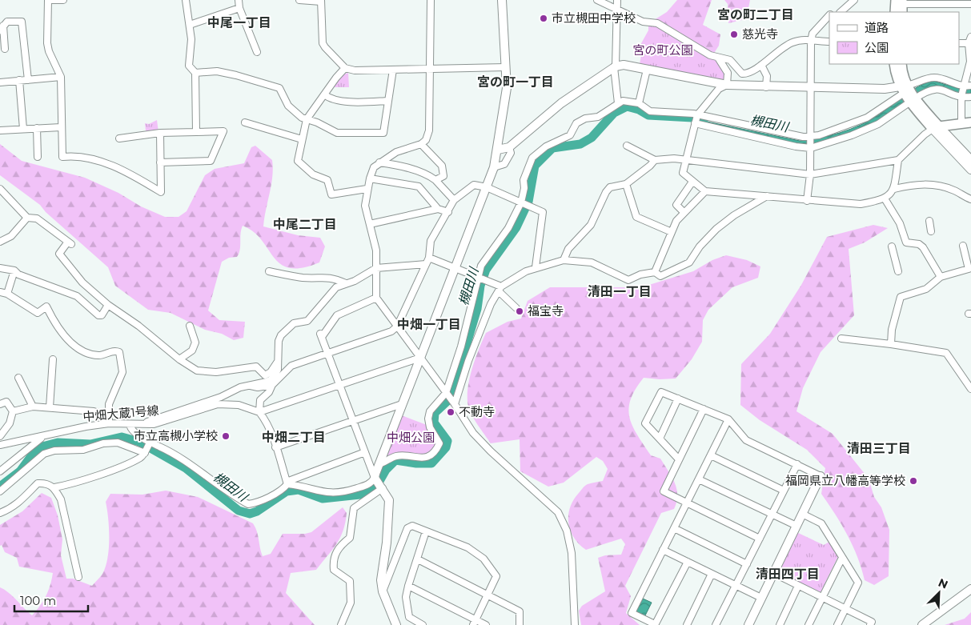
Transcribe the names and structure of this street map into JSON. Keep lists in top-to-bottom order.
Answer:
{
  "streets": {
    "street": ["中畑大蔵1号線"]
  },
  "districts": [
    "宮の町二丁目",
    "中尾一丁目",
    "宮の町一丁目",
    "中尾二丁目",
    "清田一丁目",
    "中畑一丁目",
    "中畑二丁目",
    "清田三丁目",
    "清田四丁目"
  ],
  "water": ["槻田川"],
  "parks": ["宮の町公園", "中畑公園"],
  "places": [
    "市立槻田中学校",
    "慈光寺",
    "福宝寺",
    "不動寺",
    "市立高槻小学校",
    "福岡県立八幡高等学校"
  ],
  "legend": ["道路", "公園"],
  "scale_bar": "100 m",
  "north": "top right"
}
